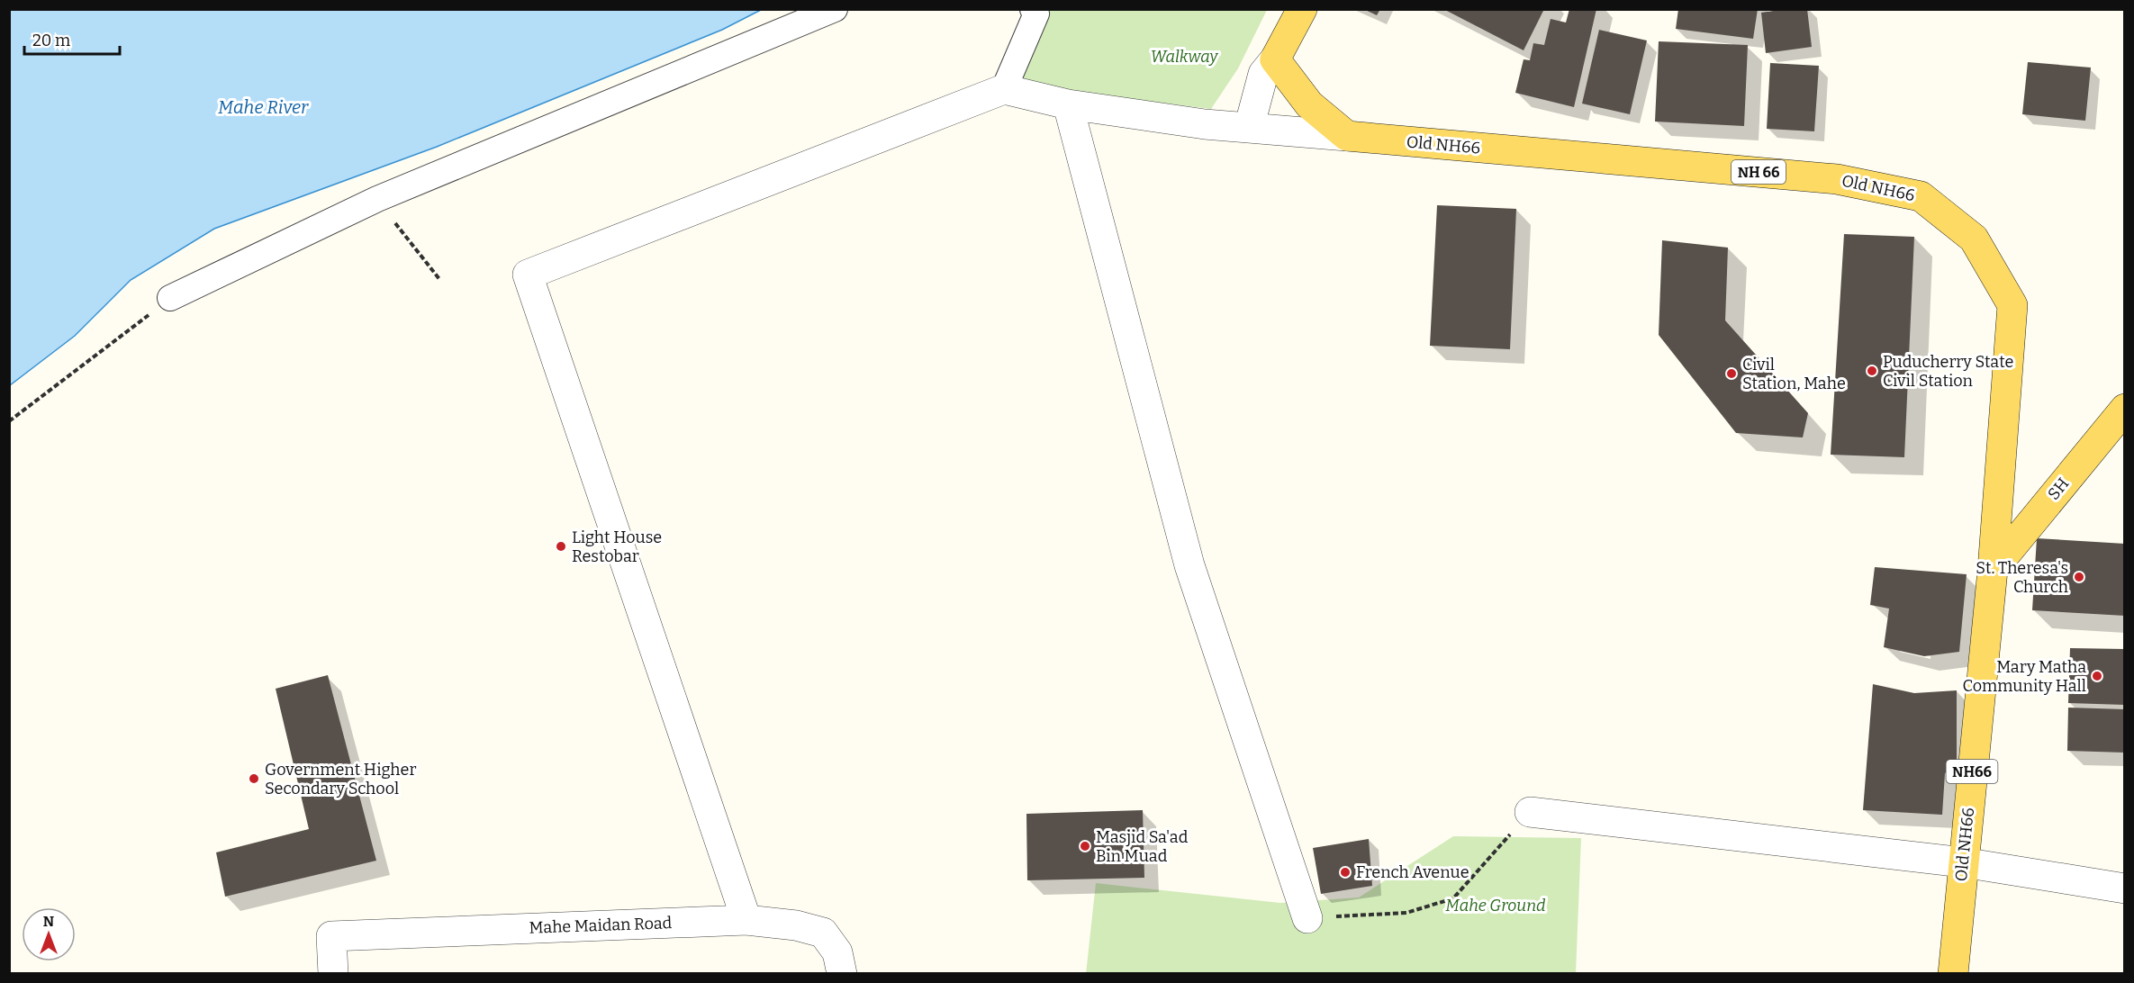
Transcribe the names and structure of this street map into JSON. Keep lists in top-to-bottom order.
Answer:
{
  "streets": {
    "main road": [
      "Old NH66",
      "NH 66",
      "SH",
      "NH66"
    ],
    "street": ["Mahe Maidan Road"]
  },
  "crossings": [
    ["Old NH66", "SH"]
  ],
  "water": ["Mahe River"],
  "parks": ["Walkway", "Mahe Ground"],
  "places": [
    "Puducherry State Civil Station",
    "Civil Station, Mahe",
    "Light House Restobar",
    "St. Theresa's Church",
    "Mary Matha Community Hall",
    "Government Higher Secondary School",
    "Masjid Sa'ad Bin Muad",
    "French Avenue"
  ],
  "scale_bar": "20 m",
  "north": "top"
}
